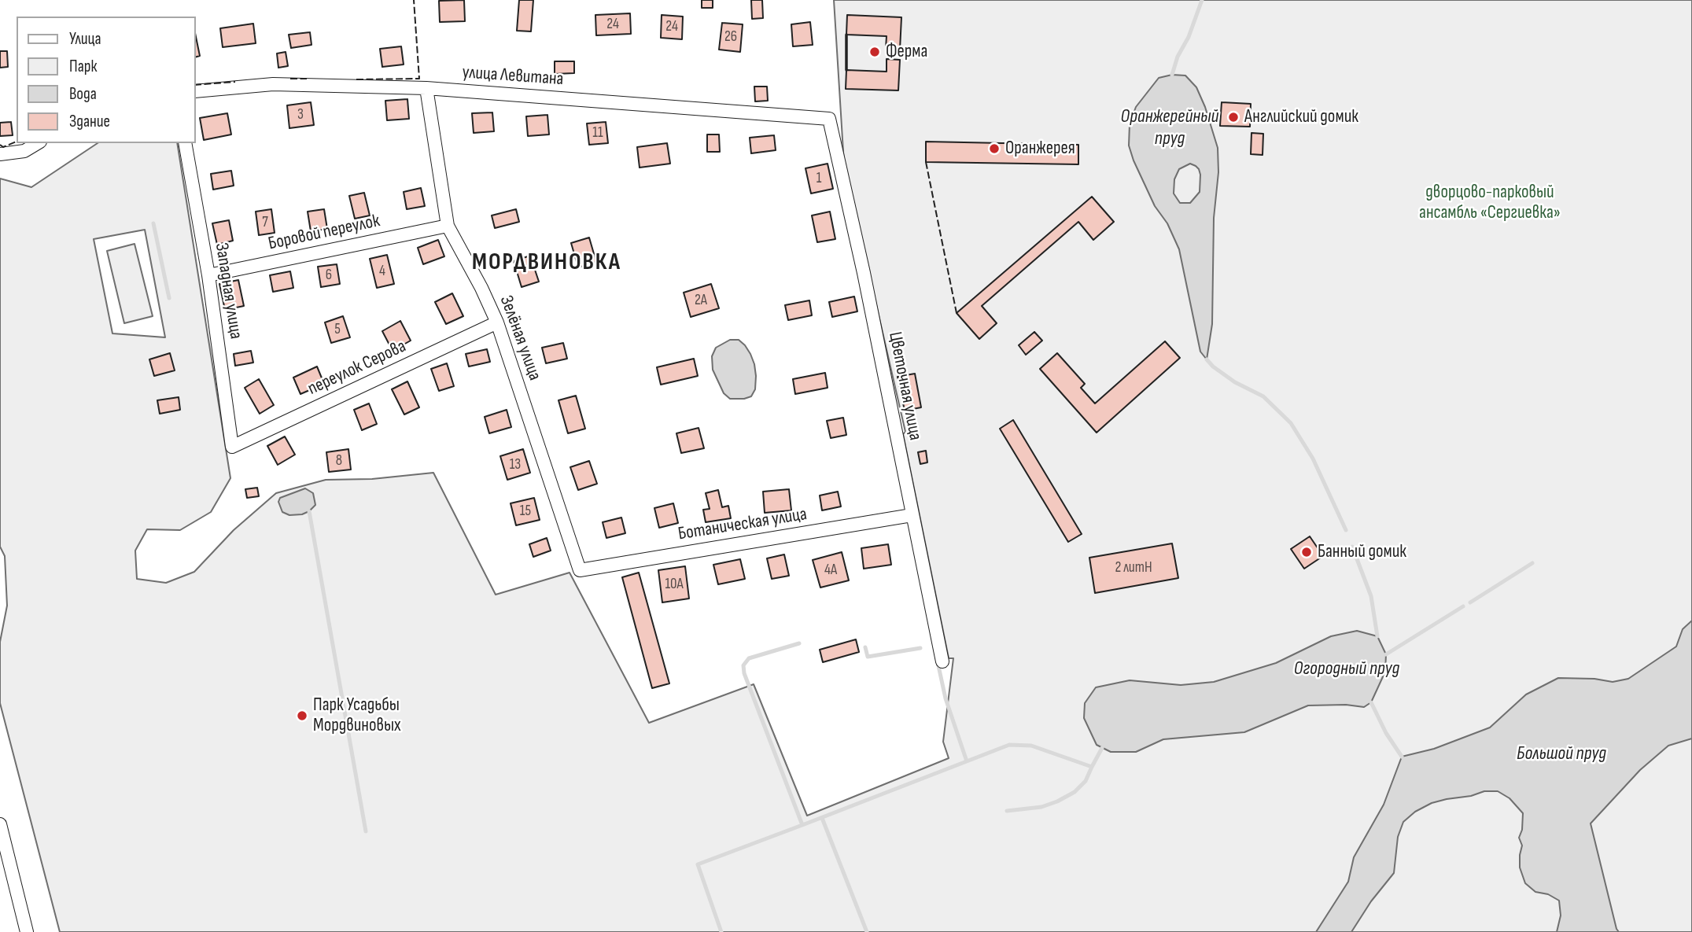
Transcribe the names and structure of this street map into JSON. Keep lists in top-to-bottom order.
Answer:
{
  "streets": {
    "street": [
      "улица Левитана",
      "Боровой переулок",
      "Западная улица",
      "Зелёная улица",
      "переулок Серова",
      "Цветочная улица",
      "Ботаническая улица"
    ]
  },
  "crossings": [
    ["улица Левитана", "Зелёная улица"],
    ["улица Левитана", "Цветочная улица"],
    ["Боровой переулок", "Западная улица"],
    ["Боровой переулок", "Зелёная улица"],
    ["Западная улица", "переулок Серова"],
    ["Зелёная улица", "переулок Серова"],
    ["Зелёная улица", "Ботаническая улица"],
    ["Цветочная улица", "Ботаническая улица"]
  ],
  "districts": ["МОРДВИНОВКА"],
  "water": ["Оранжерейный пруд", "Огородный пруд", "Большой пруд"],
  "parks": ["дворцово-парковый ансамбль «Сергиевка»"],
  "places": [
    "Ферма",
    "Английский домик",
    "Оранжерея",
    "Банный домик",
    "Парк Усадьбы Мордвиновых"
  ],
  "house_numbers": [
    "24",
    "24",
    "26",
    "3",
    "11",
    "1",
    "7",
    "4",
    "6",
    "2А",
    "5",
    "8",
    "13",
    "15",
    "2 литН",
    "4А",
    "10А"
  ],
  "legend": [
    "Улица",
    "Парк",
    "Вода",
    "Здание"
  ]
}
